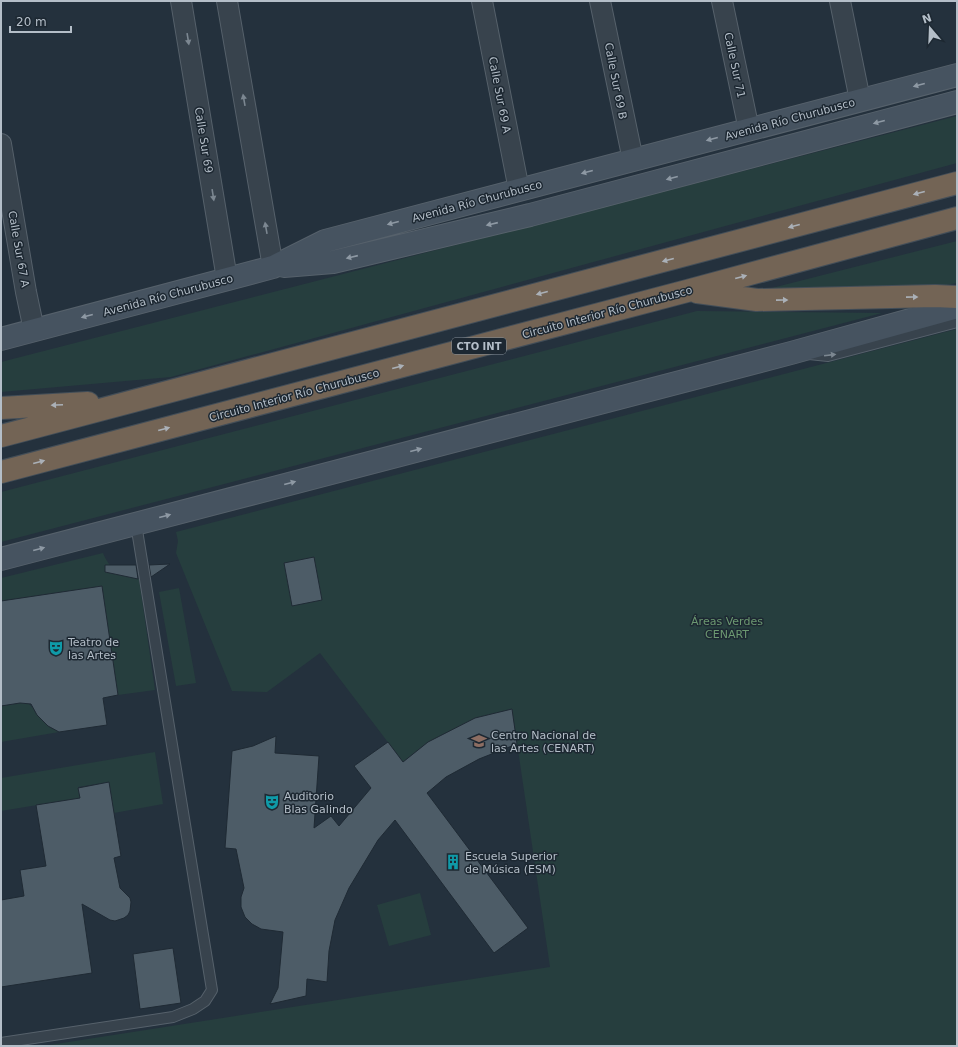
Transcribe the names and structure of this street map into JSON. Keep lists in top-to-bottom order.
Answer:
{
  "streets": {
    "highway": ["Circuito Interior Río Churubusco", "CTO INT"],
    "main road": ["Avenida Río Churubusco"],
    "street": [
      "Calle Sur 71",
      "Calle Sur 69 B",
      "Calle Sur 69 A",
      "Calle Sur 69",
      "Calle Sur 67 A"
    ]
  },
  "crossings": [
    ["Calle Sur 71", "Avenida Río Churubusco"],
    ["Calle Sur 69 B", "Avenida Río Churubusco"],
    ["Calle Sur 69 A", "Avenida Río Churubusco"],
    ["Avenida Río Churubusco", "Calle Sur 69"],
    ["Avenida Río Churubusco", "Calle Sur 67 A"]
  ],
  "parks": ["Áreas Verdes CENART"],
  "places": {
    "theatre": ["Teatro de las Artes", "Auditorio Blas Galindo"],
    "school or university": ["Centro Nacional de las Artes (CENART)"],
    "building": ["Escuela Superior de Música (ESM)"]
  },
  "scale_bar": "20 m",
  "north": "top"
}
